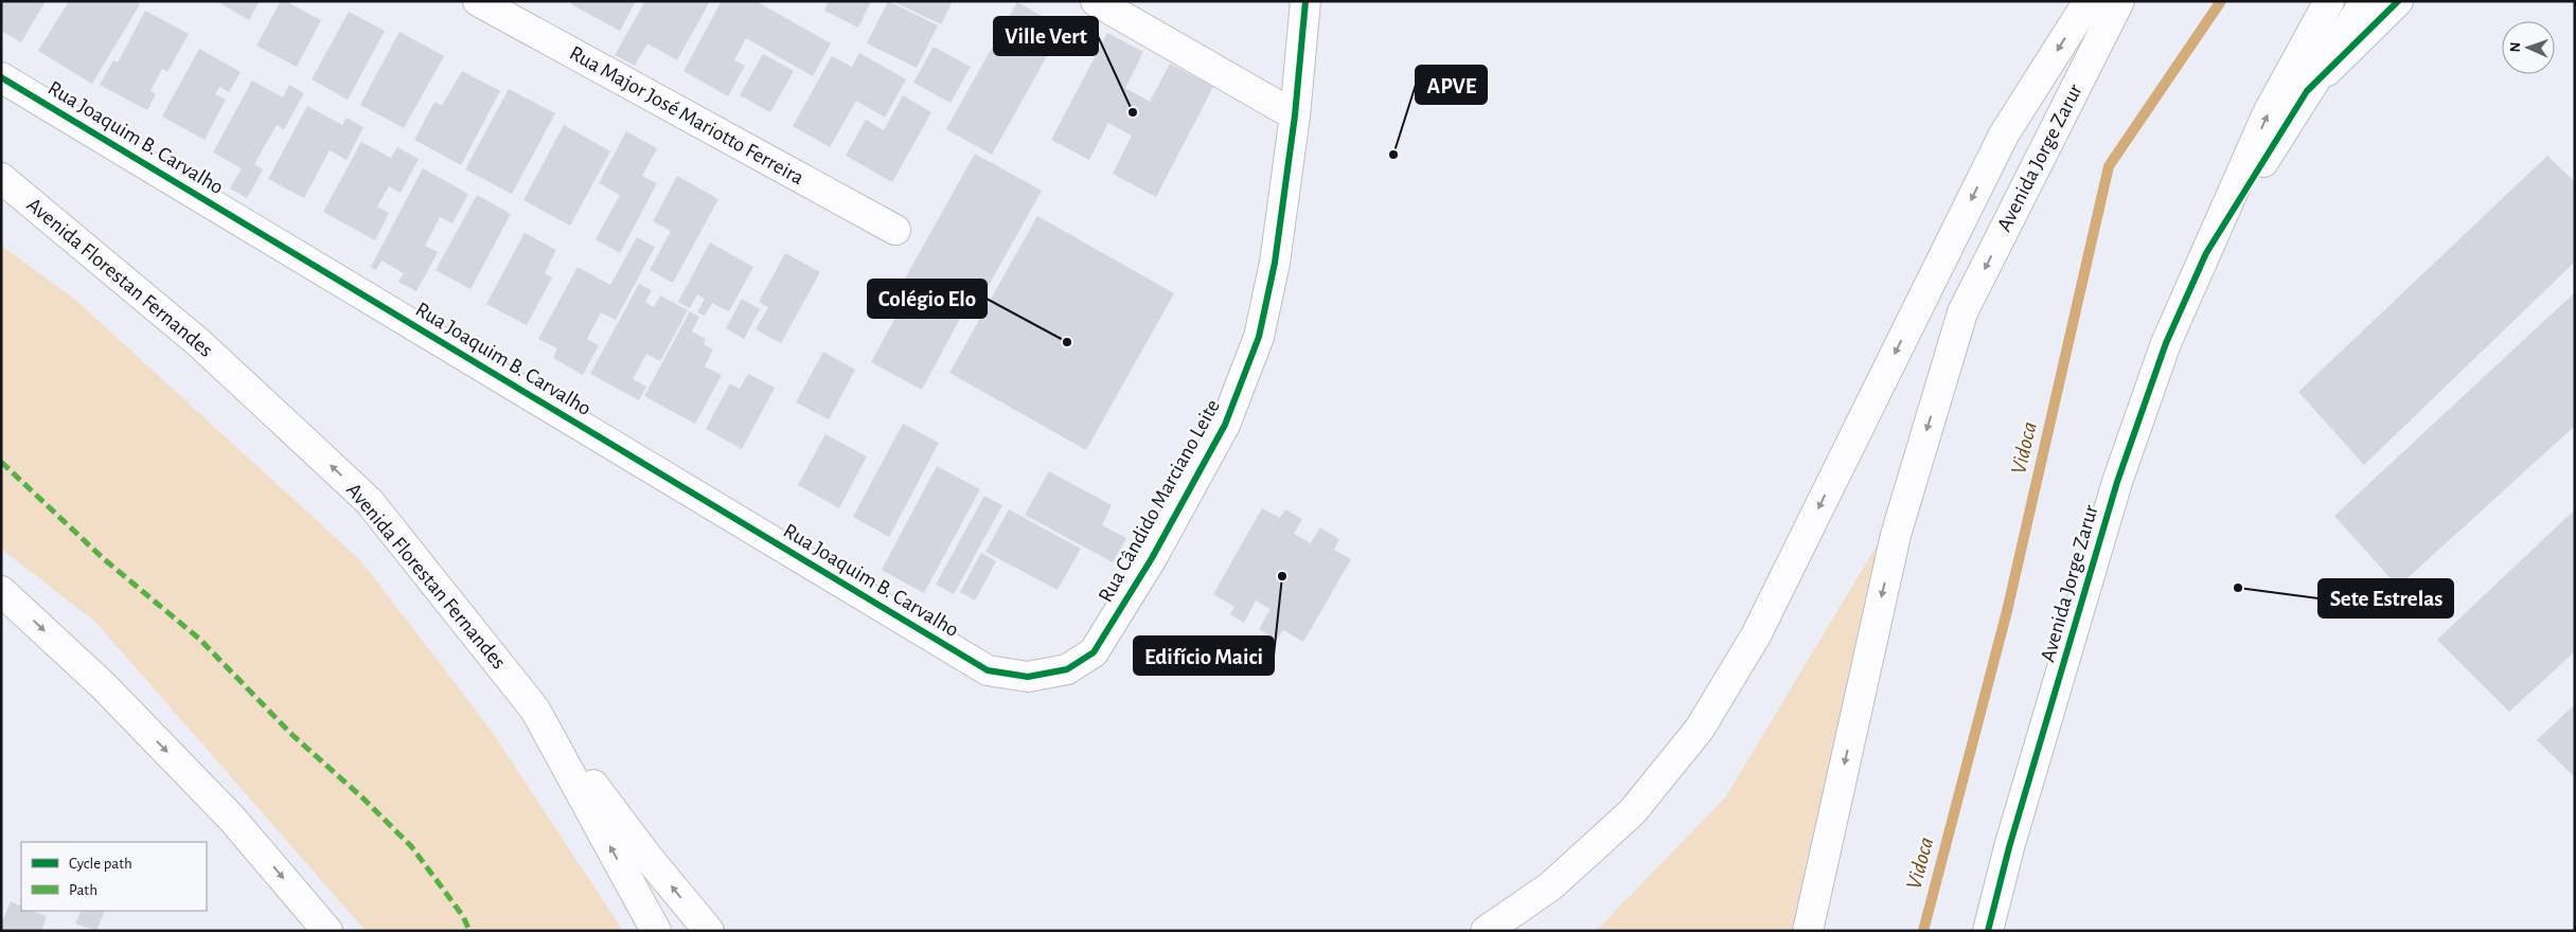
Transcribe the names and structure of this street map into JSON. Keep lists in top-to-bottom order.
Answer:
{
  "streets": {
    "main road": [
      "Rua Major José Mariotto Ferreira",
      "Rua Joaquim B. Carvalho",
      "Avenida Jorge Zarur",
      "Avenida Florestan Fernandes",
      "Rua Cândido Marciano Leite"
    ]
  },
  "crossings": [
    ["Rua Joaquim B. Carvalho", "Rua Cândido Marciano Leite"]
  ],
  "one_way": ["Avenida Florestan Fernandes"],
  "water": ["Vidoca"],
  "places": [
    "Ville Vert",
    "APVE",
    "Colégio Elo",
    "Edifício Maici",
    "Sete Estrelas"
  ],
  "legend": ["Cycle path", "Path"],
  "north": "left"
}
